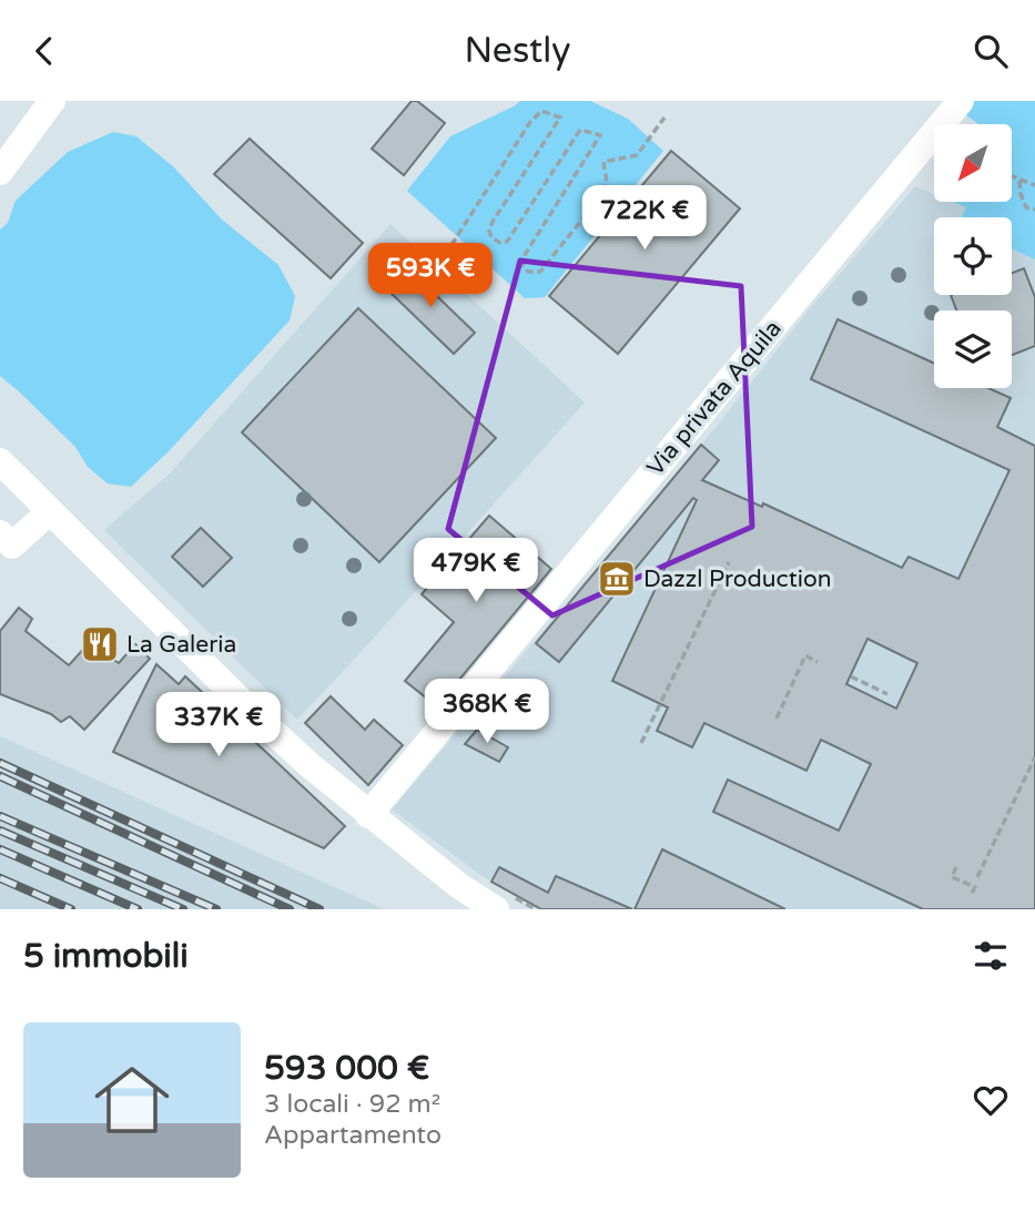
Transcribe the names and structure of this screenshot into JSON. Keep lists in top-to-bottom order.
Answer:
{
  "streets": {
    "street": ["Via privata Aquila"]
  },
  "places": {
    "museum": ["Dazzl Production"],
    "restaurant": ["La Galeria"]
  },
  "north": "bottom left",
  "page": {
    "header": "Nestly",
    "price": [
      "722K €",
      "593K €",
      "479K €",
      "368K €",
      "337K €"
    ],
    "heading": "5 immobili",
    "list": [
      {
        "name": "593 000 €",
        "note": "3 locali · 92 m² · Appartamento"
      }
    ]
  }
}
